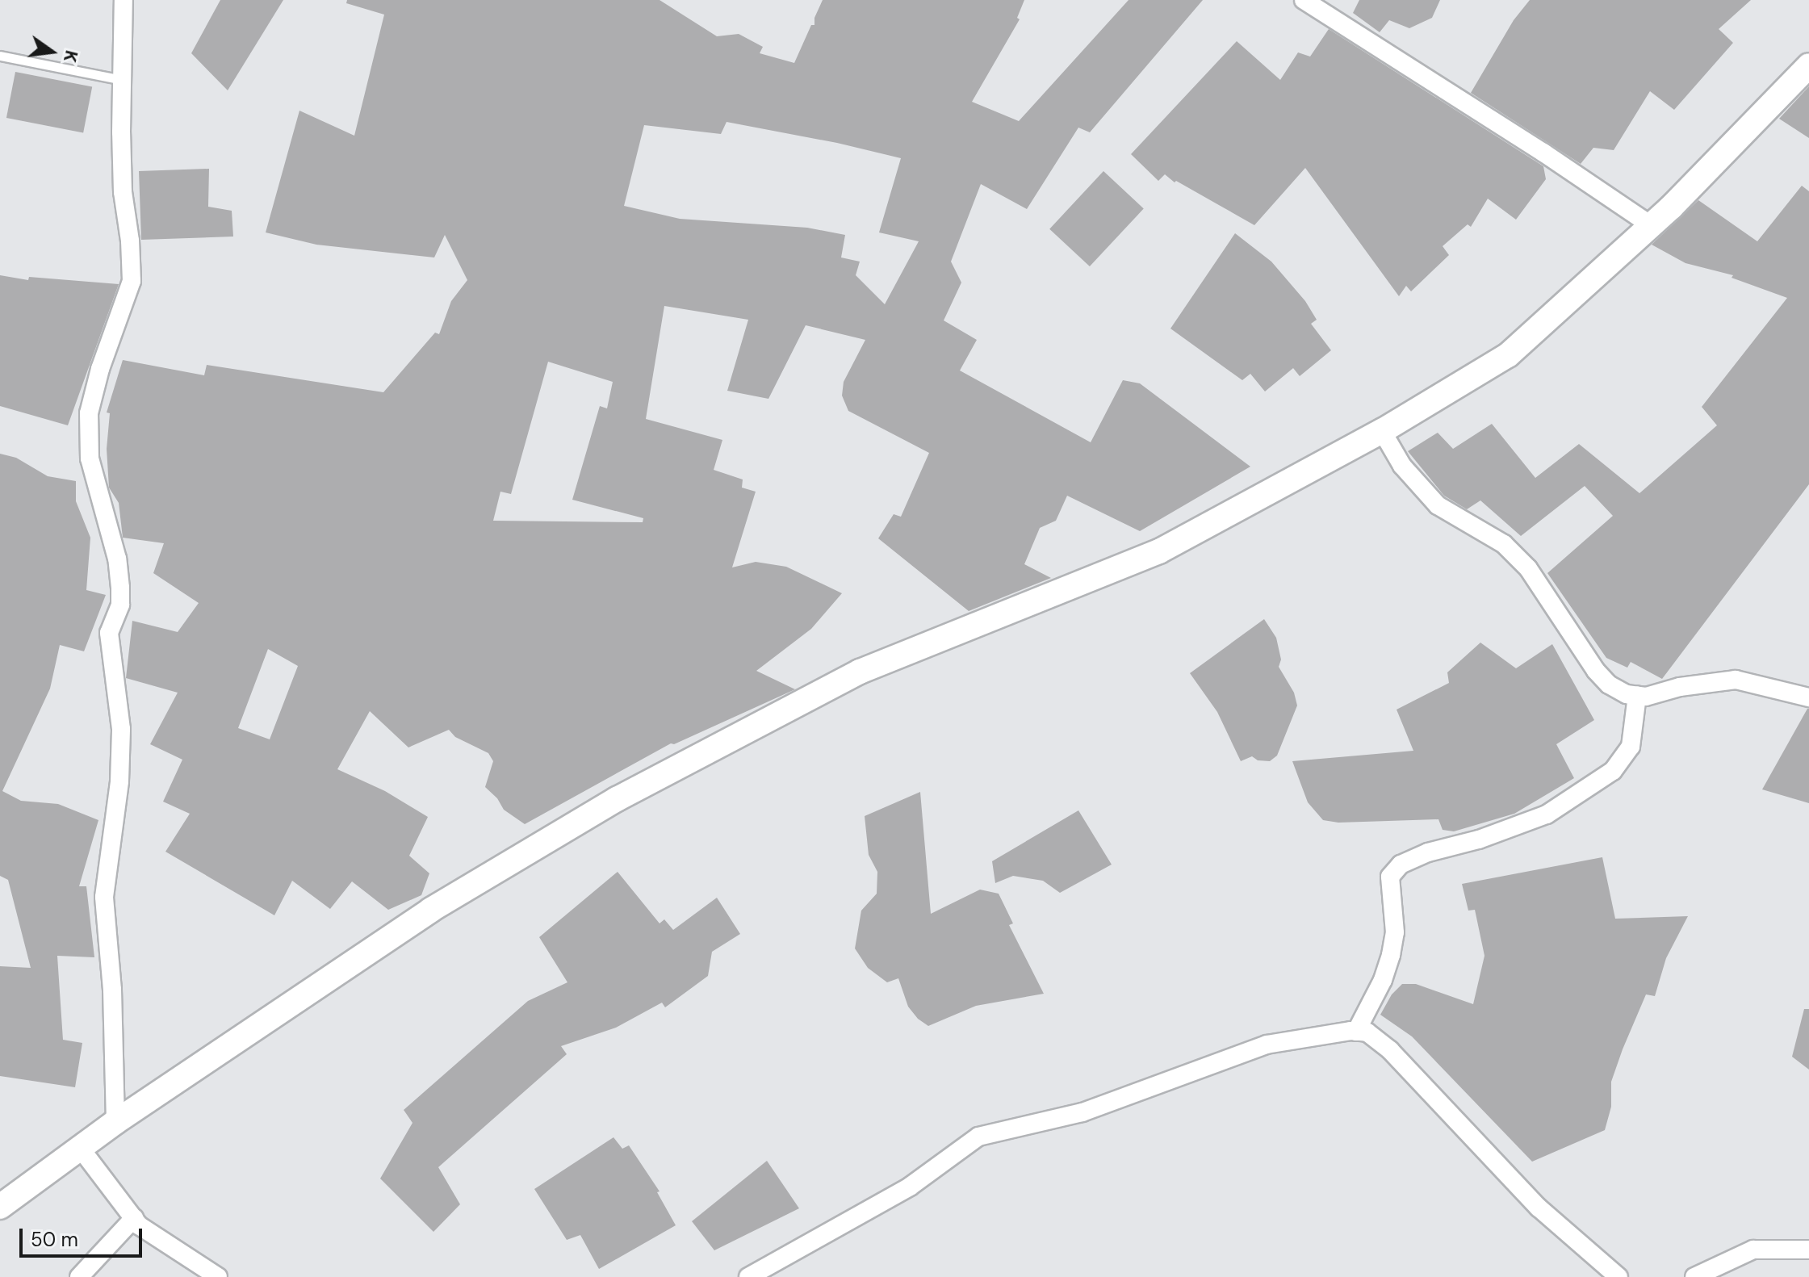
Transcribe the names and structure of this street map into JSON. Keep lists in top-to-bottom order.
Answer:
{
  "scale_bar": "50 m",
  "north": "right"
}
